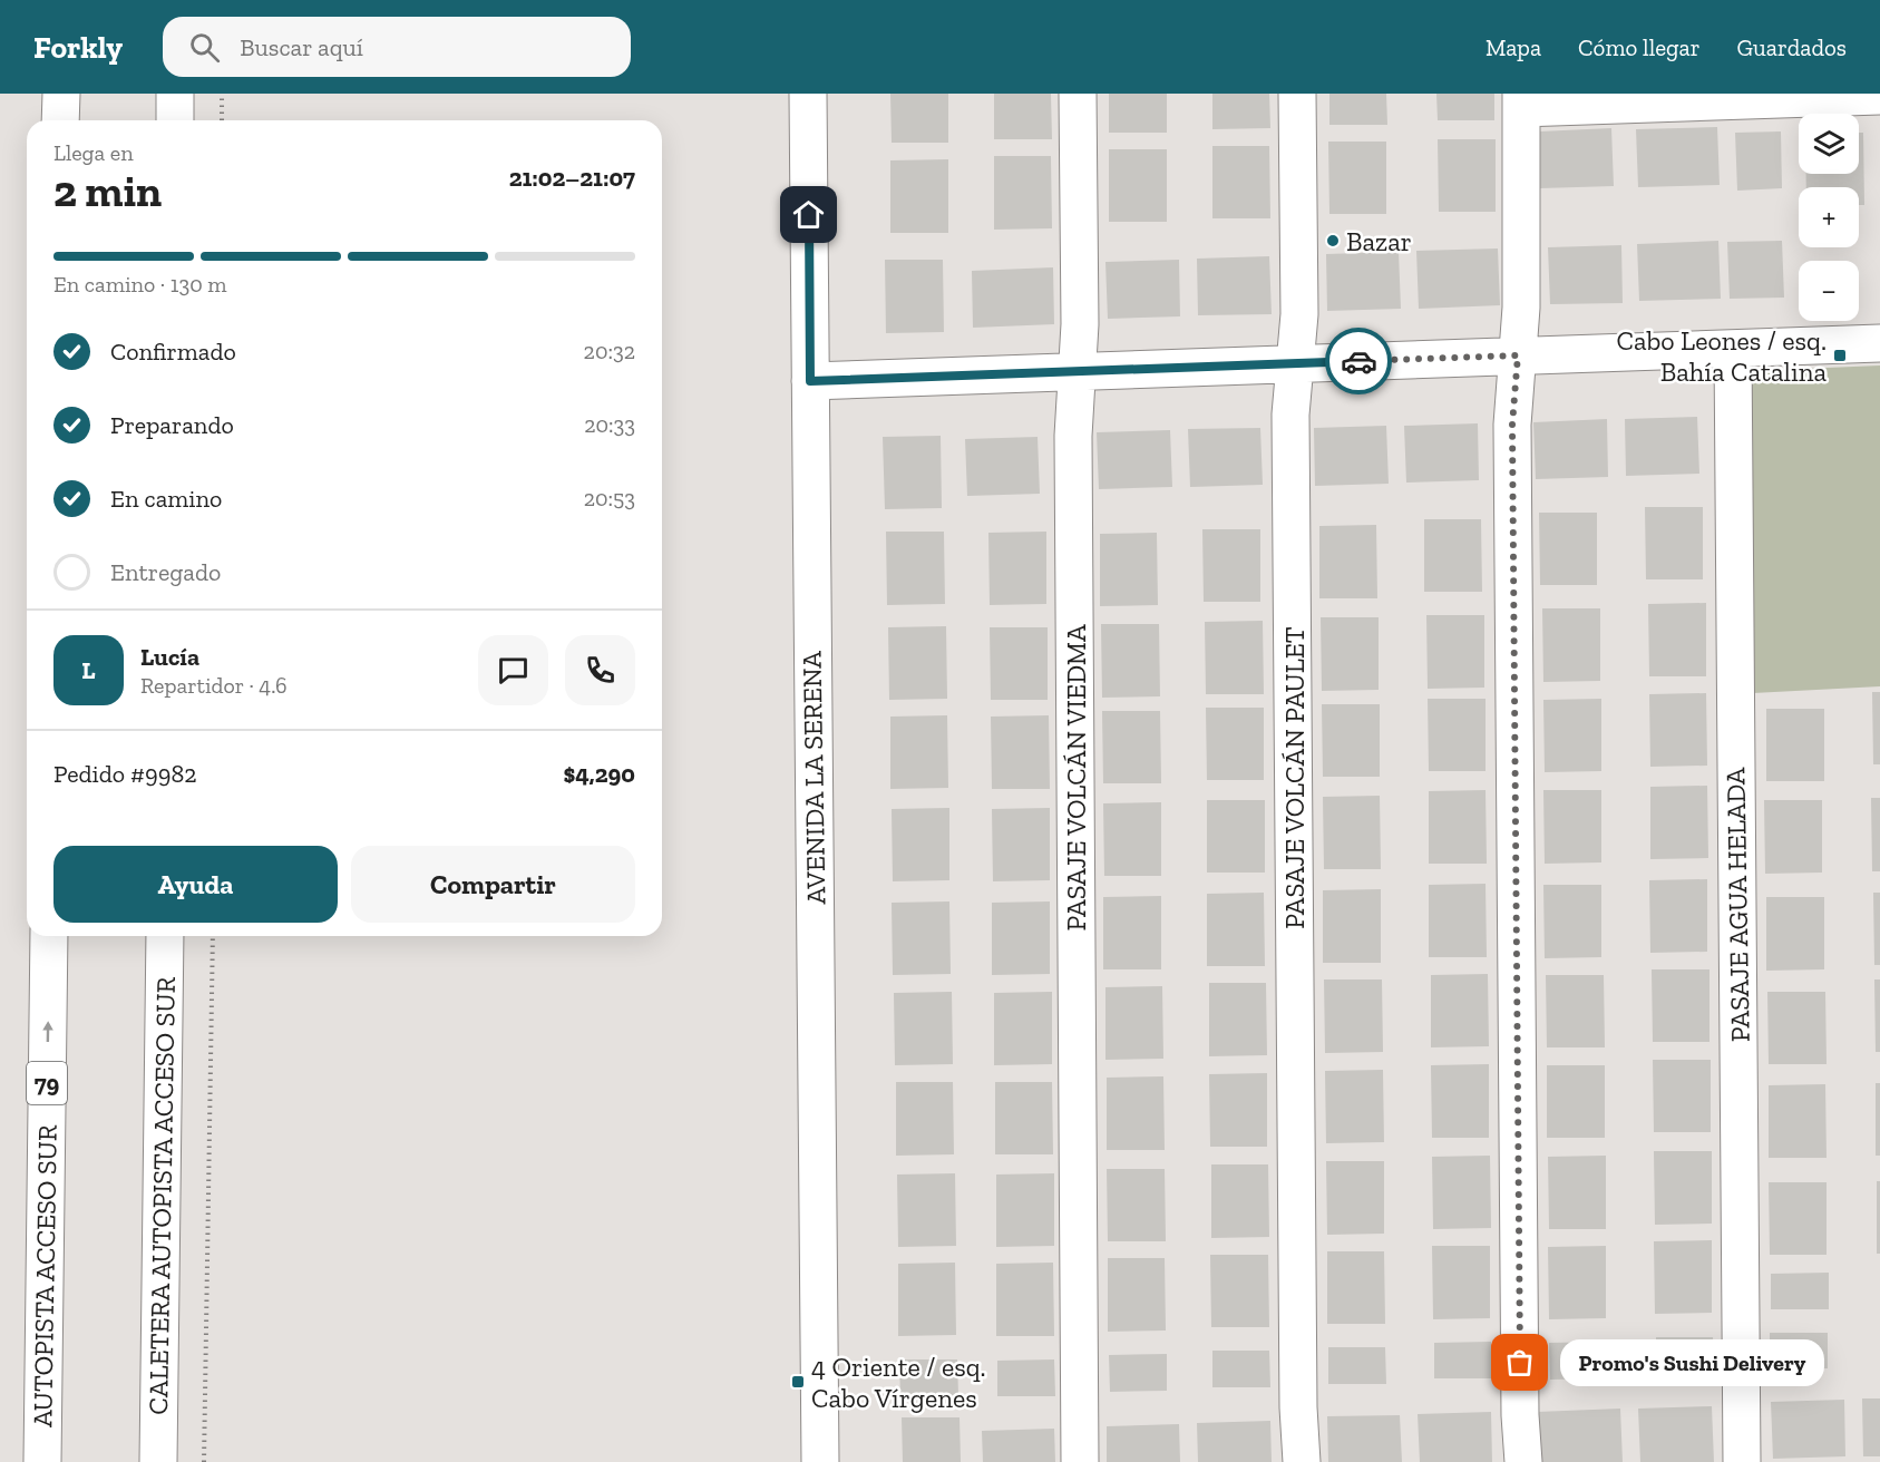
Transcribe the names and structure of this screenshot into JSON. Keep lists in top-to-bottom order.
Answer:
{
  "streets": {
    "main road": [
      "AVENIDA LA SERENA",
      "PASAJE VOLCÁN VIEDMA",
      "PASAJE VOLCÁN PAULET",
      "PASAJE AGUA HELADA",
      "79",
      "CALETERA AUTOPISTA ACCESO SUR",
      "AUTOPISTA ACCESO SUR"
    ]
  },
  "one_way": ["AUTOPISTA ACCESO SUR"],
  "places": {
    "other": ["Bazar", "Promo's Sushi Delivery"],
    "transit": ["Cabo Leones / esq. Bahía Catalina", "4 Oriente / esq. Cabo Vírgenes"]
  },
  "page": {
    "header": "Forkly",
    "search": "Buscar aquí",
    "nav": ["Mapa", "Cómo llegar", "Guardados"],
    "map_buttons": ["+", "−"],
    "heading": ["2 min", "Llega en", "21:02–21:07"],
    "panel": [
      "Lucía",
      "Repartidor · 4.6",
      "Pedido #9982",
      "$4,290"
    ],
    "bar": "En camino · 130 m",
    "list": [
      ["Confirmado", "20:32"],
      ["Preparando", "20:33"],
      ["En camino", "20:53"],
      "Entregado"
    ],
    "round": "L",
    "buttons": ["Ayuda", "Compartir"],
    "bubble": "Promo's Sushi Delivery"
  }
}
